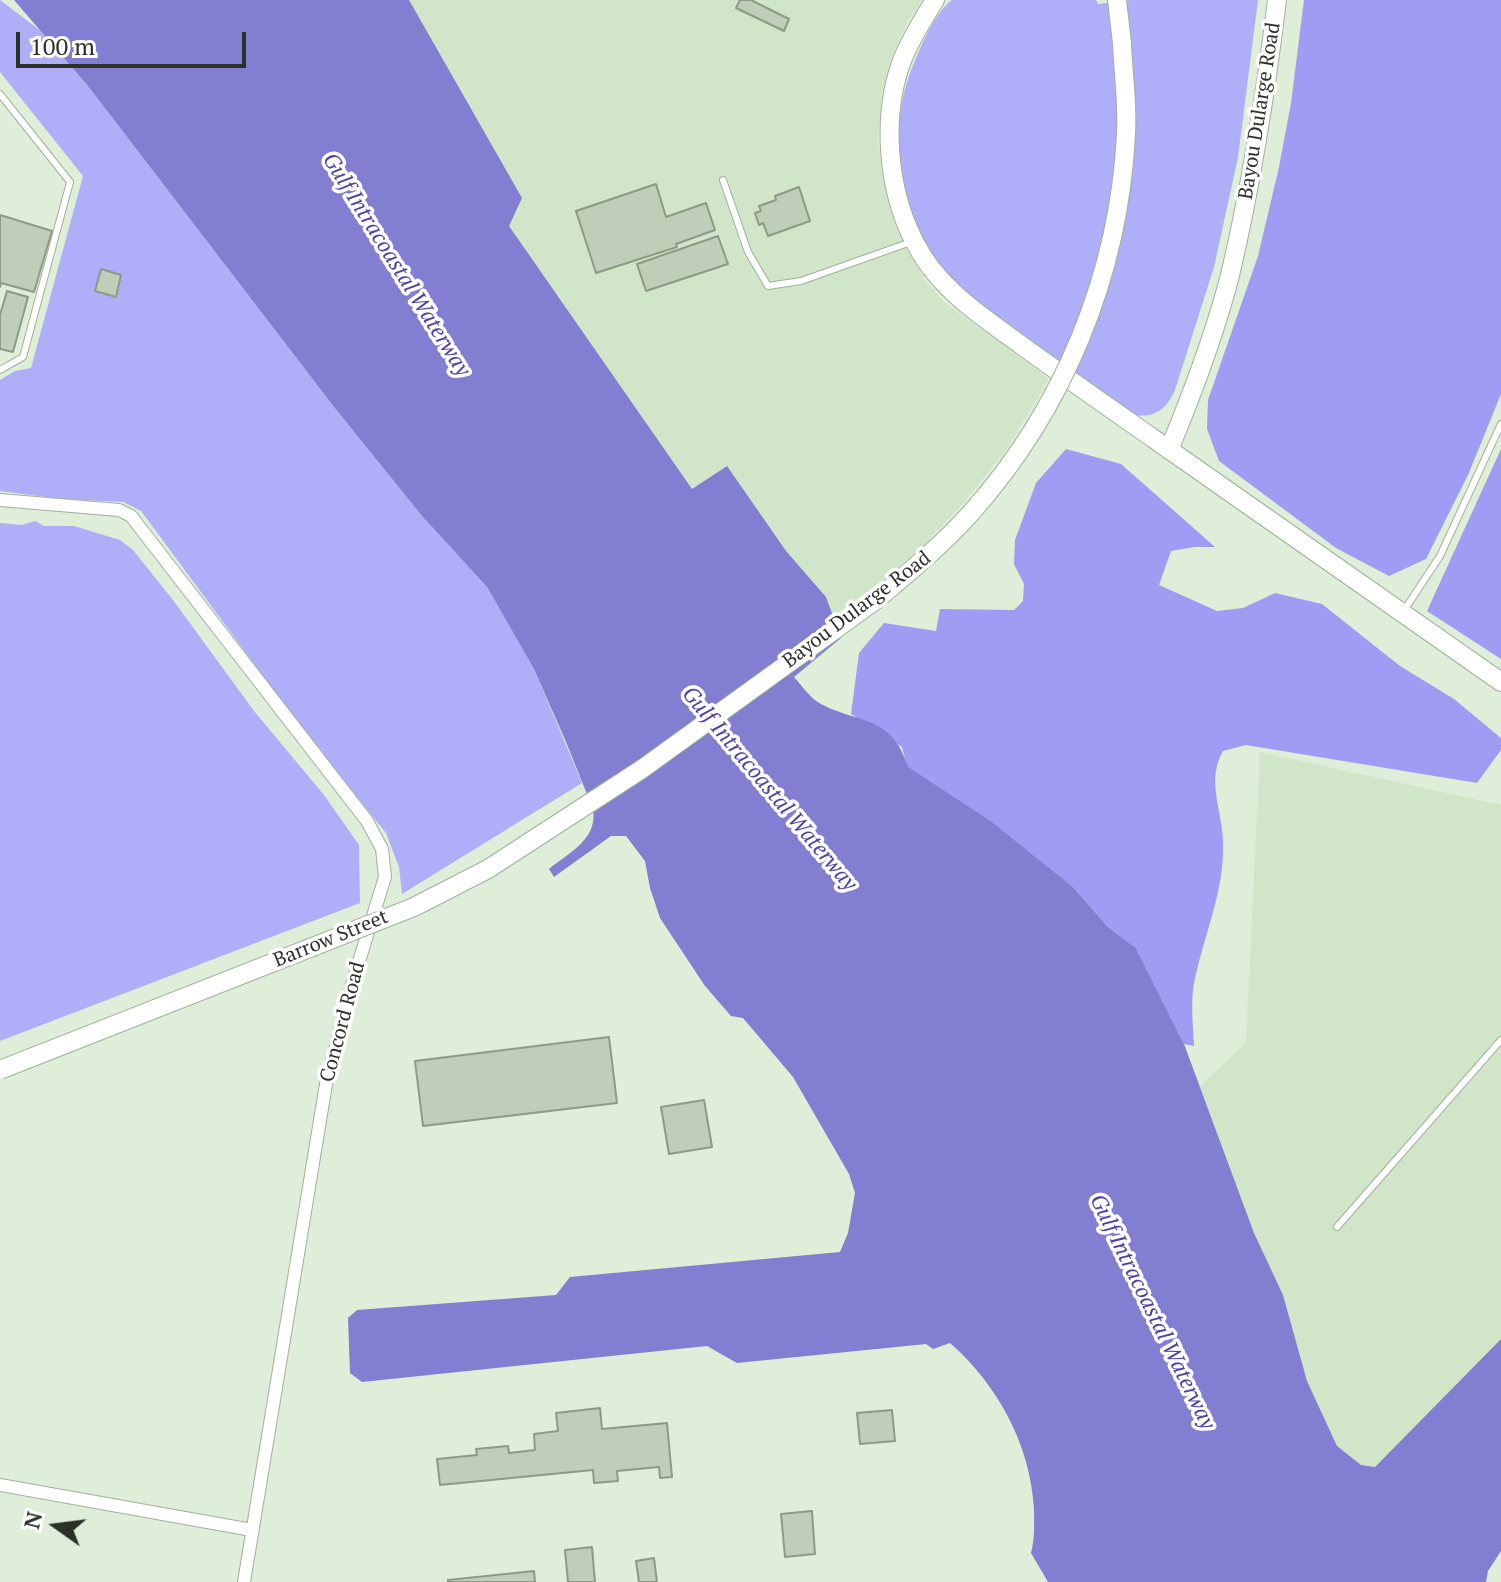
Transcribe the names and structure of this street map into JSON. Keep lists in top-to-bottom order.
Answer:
{
  "streets": {
    "main road": ["Bayou Dularge Road", "Barrow Street"],
    "street": ["Concord Road"]
  },
  "crossings": [
    ["Bayou Dularge Road", "Barrow Street"]
  ],
  "water": ["Gulf Intracoastal Waterway"],
  "scale_bar": "100 m",
  "north": "left"
}
